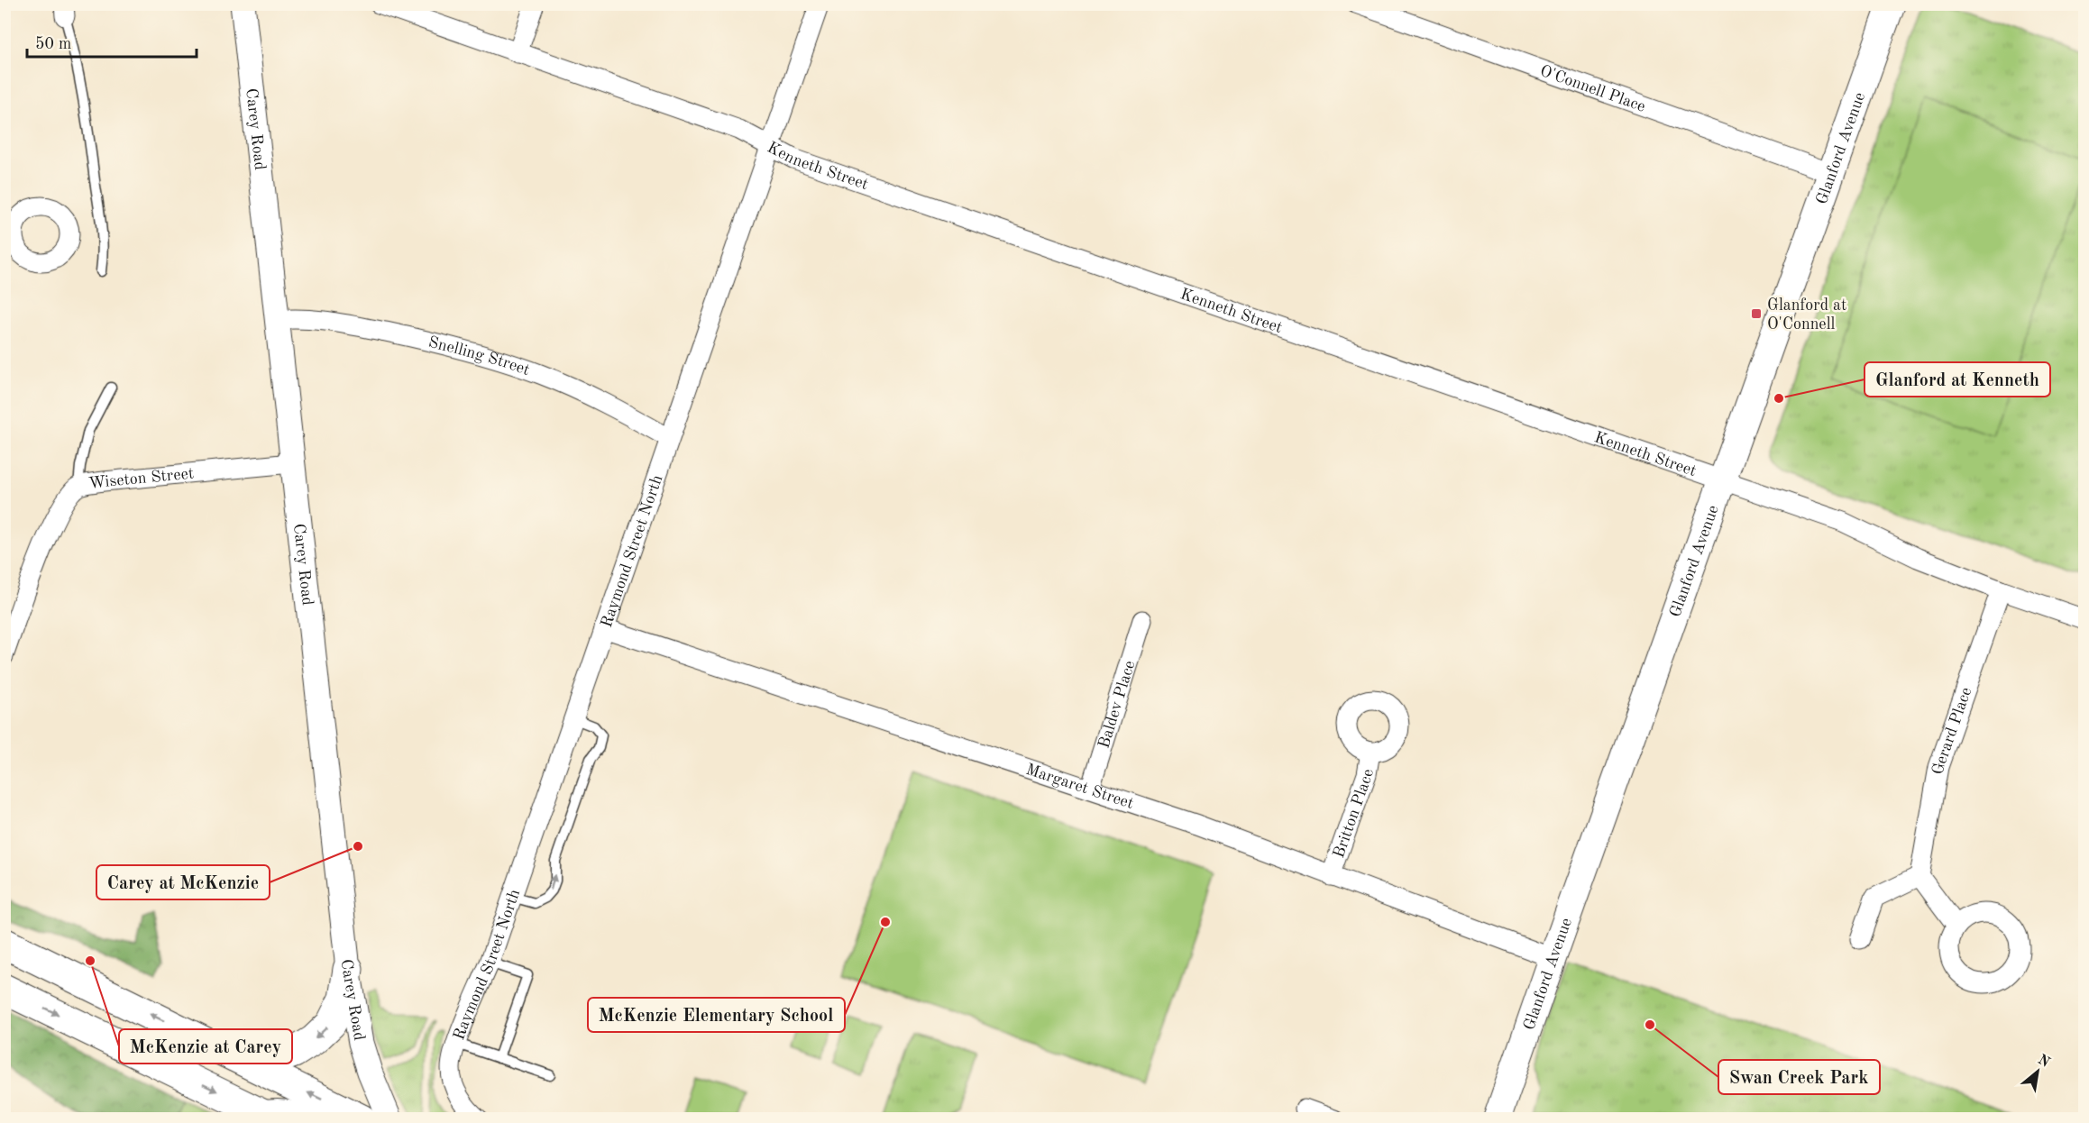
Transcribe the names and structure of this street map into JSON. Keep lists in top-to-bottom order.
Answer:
{
  "streets": {
    "main road": ["Glanford Avenue"],
    "street": [
      "O'Connell Place",
      "Carey Road",
      "Kenneth Street",
      "Snelling Street",
      "Wiseton Street",
      "Raymond Street North",
      "Baldev Place",
      "Gerard Place",
      "Margaret Street",
      "Britton Place"
    ]
  },
  "crossings": [
    ["O'Connell Place", "Glanford Avenue"],
    ["Carey Road", "Snelling Street"],
    ["Carey Road", "Wiseton Street"],
    ["Glanford Avenue", "Kenneth Street"],
    ["Glanford Avenue", "Margaret Street"],
    ["Kenneth Street", "Raymond Street North"],
    ["Kenneth Street", "Gerard Place"],
    ["Snelling Street", "Raymond Street North"],
    ["Raymond Street North", "Margaret Street"],
    ["Baldev Place", "Margaret Street"],
    ["Margaret Street", "Britton Place"]
  ],
  "places": {
    "transit": ["Glanford at O'Connell"],
    "other": [
      "Glanford at Kenneth",
      "Carey at McKenzie",
      "McKenzie Elementary School",
      "McKenzie at Carey",
      "Swan Creek Park"
    ]
  },
  "scale_bar": "50 m",
  "north": "top right"
}
